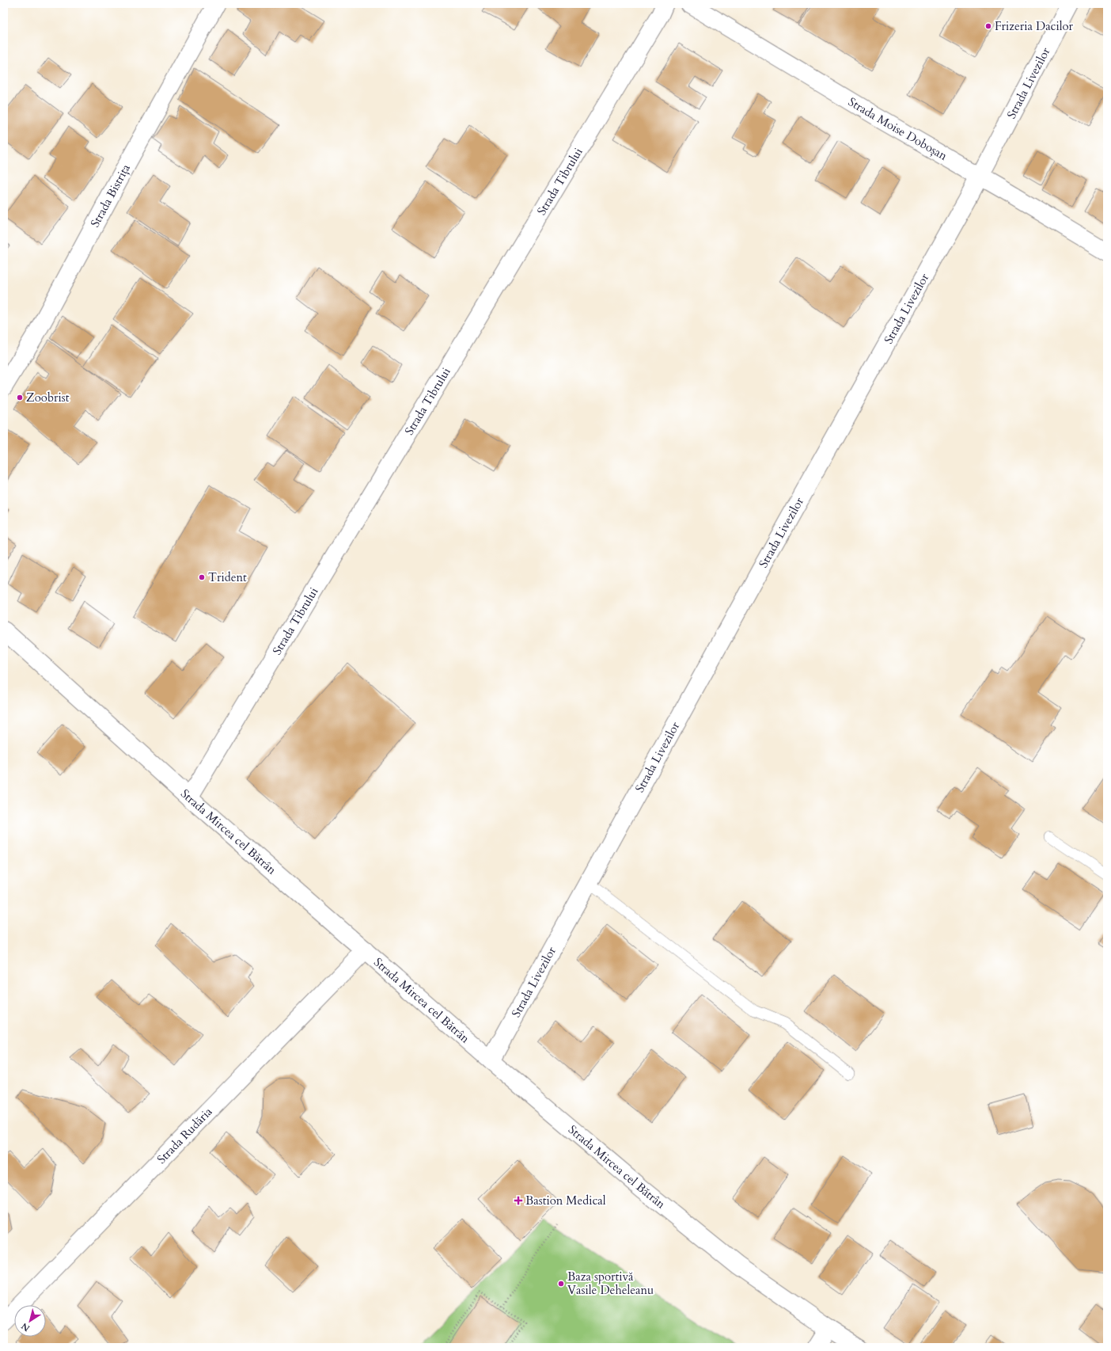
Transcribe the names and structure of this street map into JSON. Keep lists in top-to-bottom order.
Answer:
{
  "streets": {
    "street": [
      "Strada Livezilor",
      "Strada Moise Doboșan",
      "Strada Tibrului",
      "Strada Bistrița",
      "Strada Mircea cel Bătrân",
      "Strada Rudăria"
    ]
  },
  "crossings": [
    ["Strada Livezilor", "Strada Moise Doboșan"],
    ["Strada Livezilor", "Strada Mircea cel Bătrân"],
    ["Strada Tibrului", "Strada Mircea cel Bătrân"],
    ["Strada Mircea cel Bătrân", "Strada Rudăria"]
  ],
  "places": {
    "other": [
      "Frizeria Dacilor",
      "Zoobrist",
      "Trident",
      "Baza sportivă Vasile Deheleanu"
    ],
    "health": ["Bastion Medical"]
  },
  "north": "bottom left"
}
